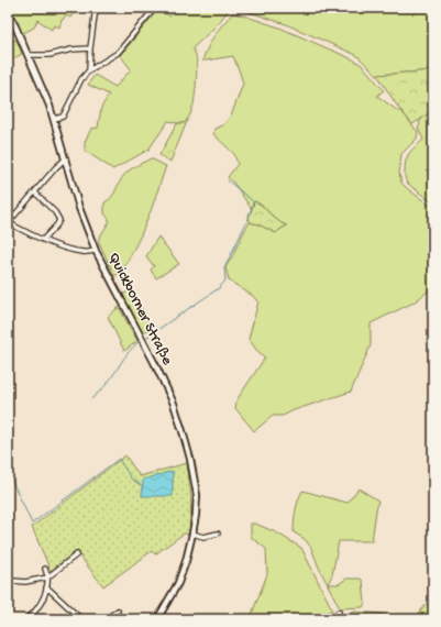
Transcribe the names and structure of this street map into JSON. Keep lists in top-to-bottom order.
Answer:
{
  "streets": {
    "main road": ["Quickborner Straße"]
  }
}
